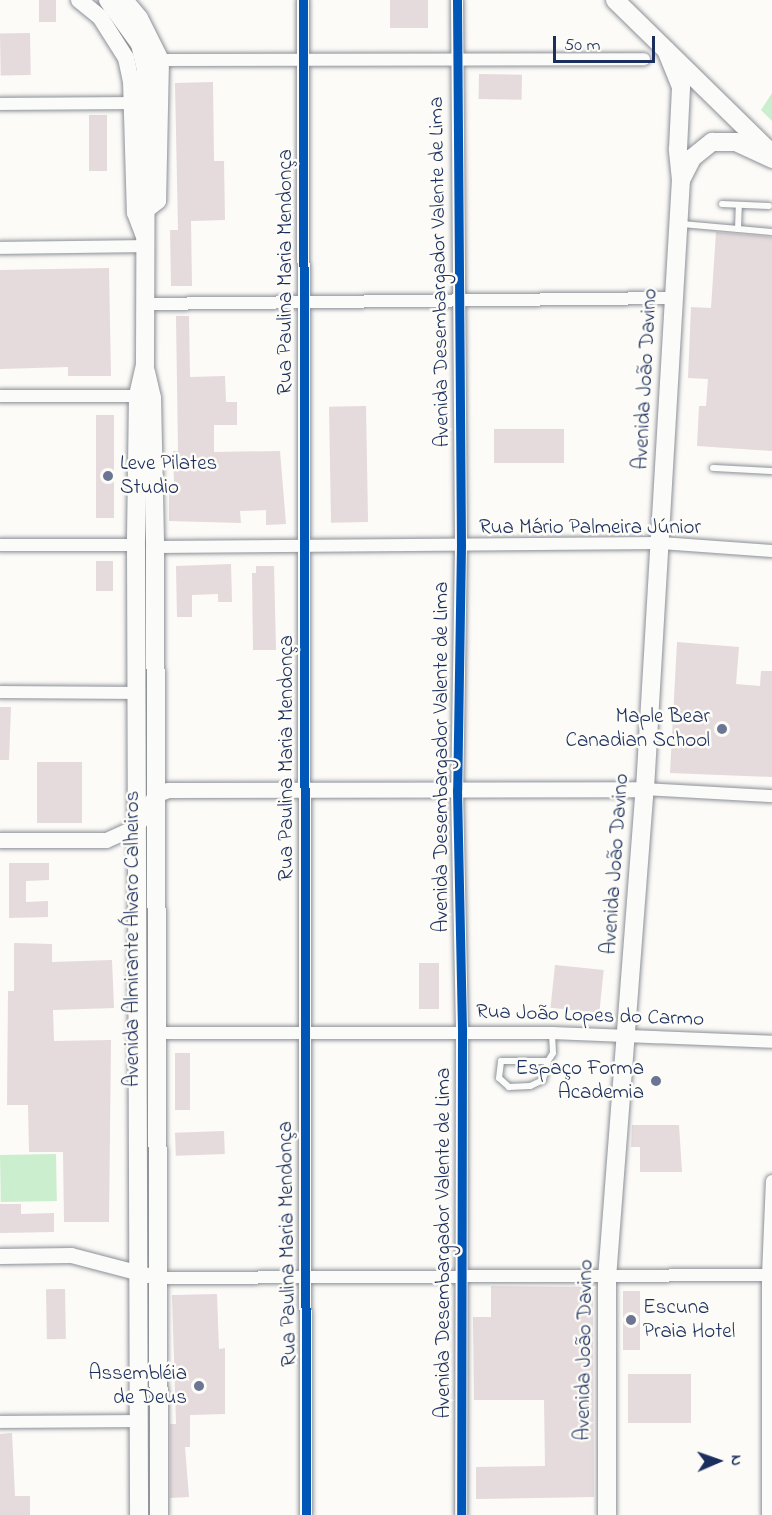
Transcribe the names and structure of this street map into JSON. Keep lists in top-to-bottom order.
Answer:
{
  "streets": {
    "main road": ["Avenida João Davino", "Avenida Almirante Álvaro Calheiros"],
    "street": [
      "Rua Paulina Maria Mendonça",
      "Avenida Desembargador Valente de Lima",
      "Rua Mário Palmeira Júnior",
      "Rua João Lopes do Carmo"
    ]
  },
  "crossings": [
    ["Rua Paulina Maria Mendonça", "Rua Mário Palmeira Júnior"],
    ["Rua Paulina Maria Mendonça", "Rua João Lopes do Carmo"],
    ["Avenida Desembargador Valente de Lima", "Rua Mário Palmeira Júnior"],
    ["Avenida Desembargador Valente de Lima", "Rua João Lopes do Carmo"],
    ["Avenida João Davino", "Rua Mário Palmeira Júnior"],
    ["Avenida João Davino", "Rua João Lopes do Carmo"],
    ["Rua Mário Palmeira Júnior", "Avenida Almirante Álvaro Calheiros"],
    ["Avenida Almirante Álvaro Calheiros", "Rua João Lopes do Carmo"]
  ],
  "places": [
    "Leve Pilates Studio",
    "Maple Bear Canadian School",
    "Espaço Forma Academia",
    "Escuna Praia Hotel",
    "Assembléia de Deus"
  ],
  "scale_bar": "50 m",
  "north": "right"
}
